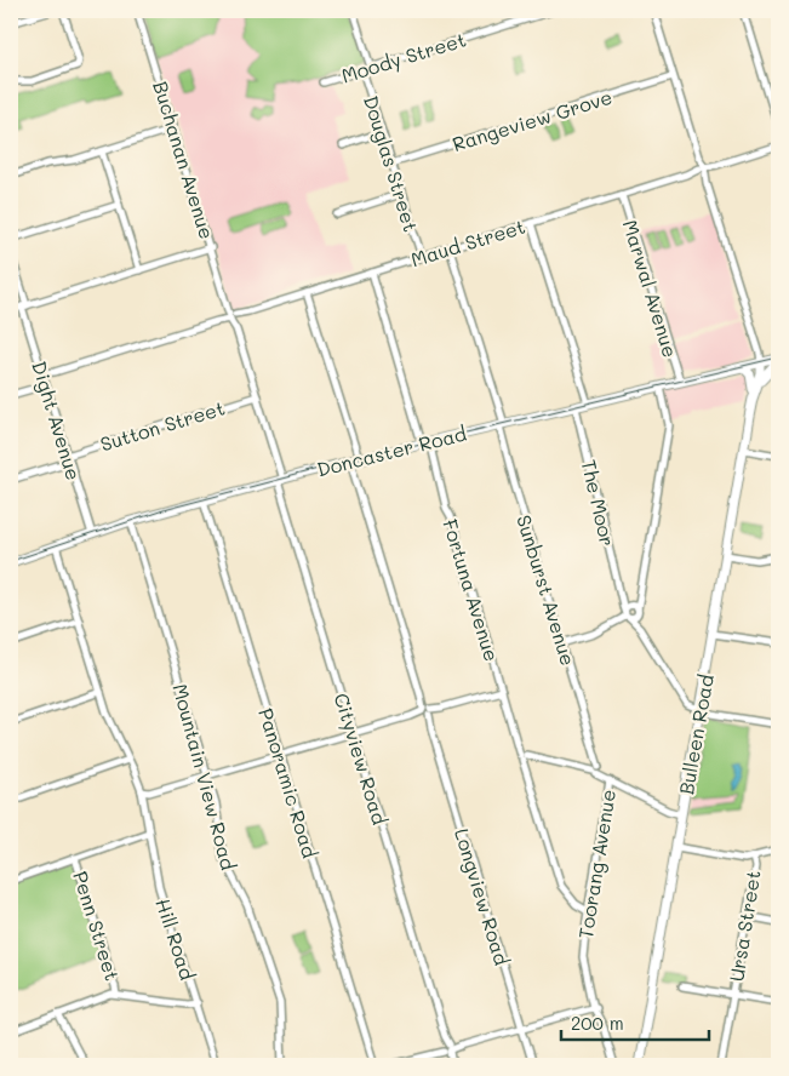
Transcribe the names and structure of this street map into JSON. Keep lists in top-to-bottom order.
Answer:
{
  "streets": {
    "main road": ["Doncaster Road", "Bulleen Road"],
    "street": [
      "Moody Street",
      "Rangeview Grove",
      "Buchanan Avenue",
      "Douglas Street",
      "Maud Street",
      "Marwal Avenue",
      "Dight Avenue",
      "Sutton Street",
      "The Moor",
      "Fortuna Avenue",
      "Sunburst Avenue",
      "Cityview Road",
      "Mountain View Road",
      "Panoramic Road",
      "Toorang Avenue",
      "Longview Road",
      "Penn Street",
      "Ursa Street",
      "Hill Road"
    ]
  },
  "crossings": [
    ["Moody Street", "Douglas Street"],
    ["Rangeview Grove", "Douglas Street"],
    ["Buchanan Avenue", "Maud Street"],
    ["Buchanan Avenue", "Sutton Street"],
    ["Buchanan Avenue", "Doncaster Road"],
    ["Buchanan Avenue", "Cityview Road"],
    ["Douglas Street", "Maud Street"],
    ["Maud Street", "Marwal Avenue"],
    ["Maud Street", "Dight Avenue"],
    ["Maud Street", "Fortuna Avenue"],
    ["Maud Street", "Sunburst Avenue"],
    ["Maud Street", "Longview Road"],
    ["Marwal Avenue", "Doncaster Road"],
    ["Dight Avenue", "Sutton Street"],
    ["Dight Avenue", "Doncaster Road"],
    ["Doncaster Road", "The Moor"],
    ["Doncaster Road", "Fortuna Avenue"],
    ["Doncaster Road", "Sunburst Avenue"],
    ["Doncaster Road", "Bulleen Road"],
    ["Doncaster Road", "Cityview Road"],
    ["Doncaster Road", "Mountain View Road"],
    ["Doncaster Road", "Panoramic Road"],
    ["Doncaster Road", "Longview Road"],
    ["Doncaster Road", "Hill Road"],
    ["The Moor", "Bulleen Road"],
    ["Fortuna Avenue", "Toorang Avenue"]
  ],
  "scale_bar": "200 m"
}
